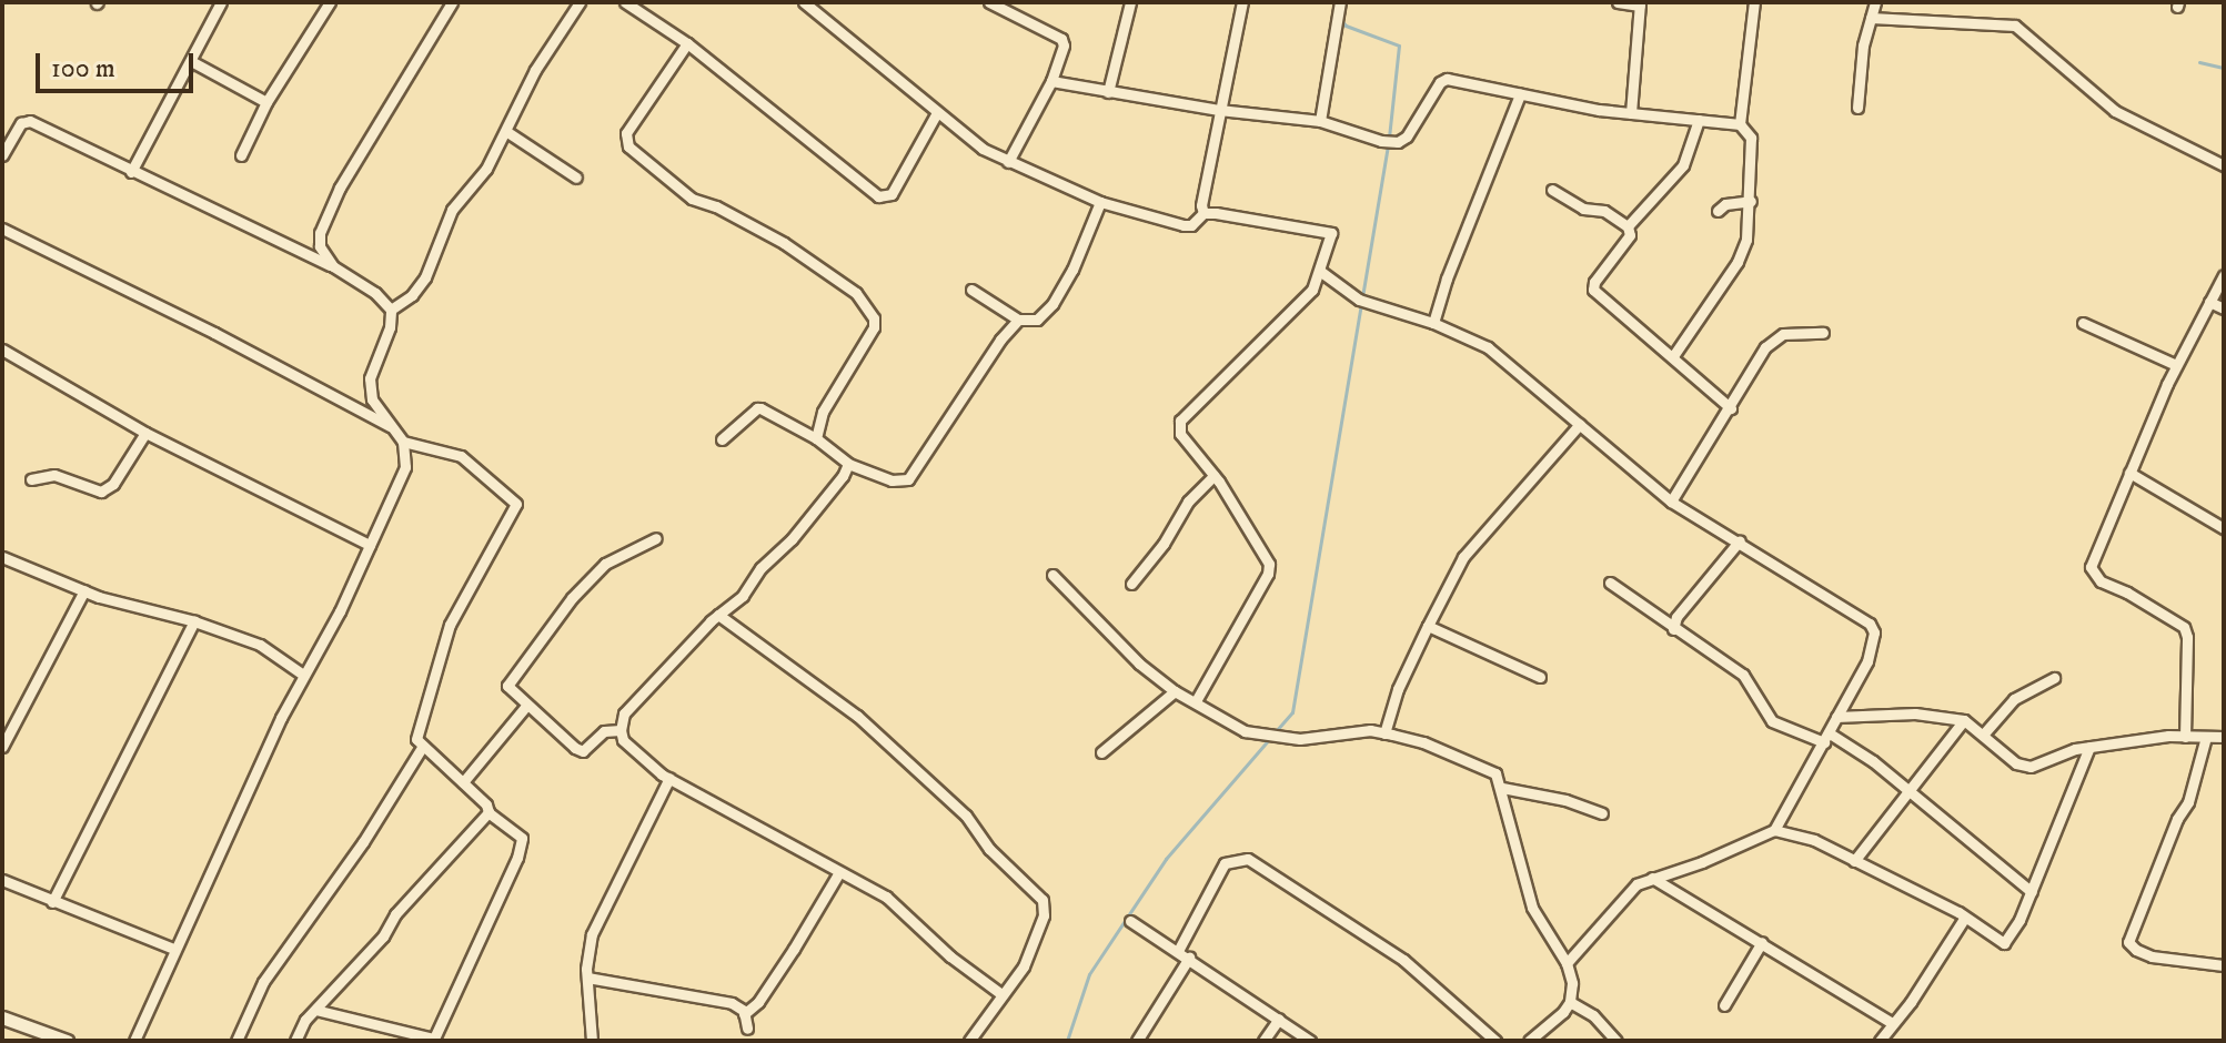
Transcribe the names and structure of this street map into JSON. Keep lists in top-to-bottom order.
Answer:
{
  "scale_bar": "100 m"
}
